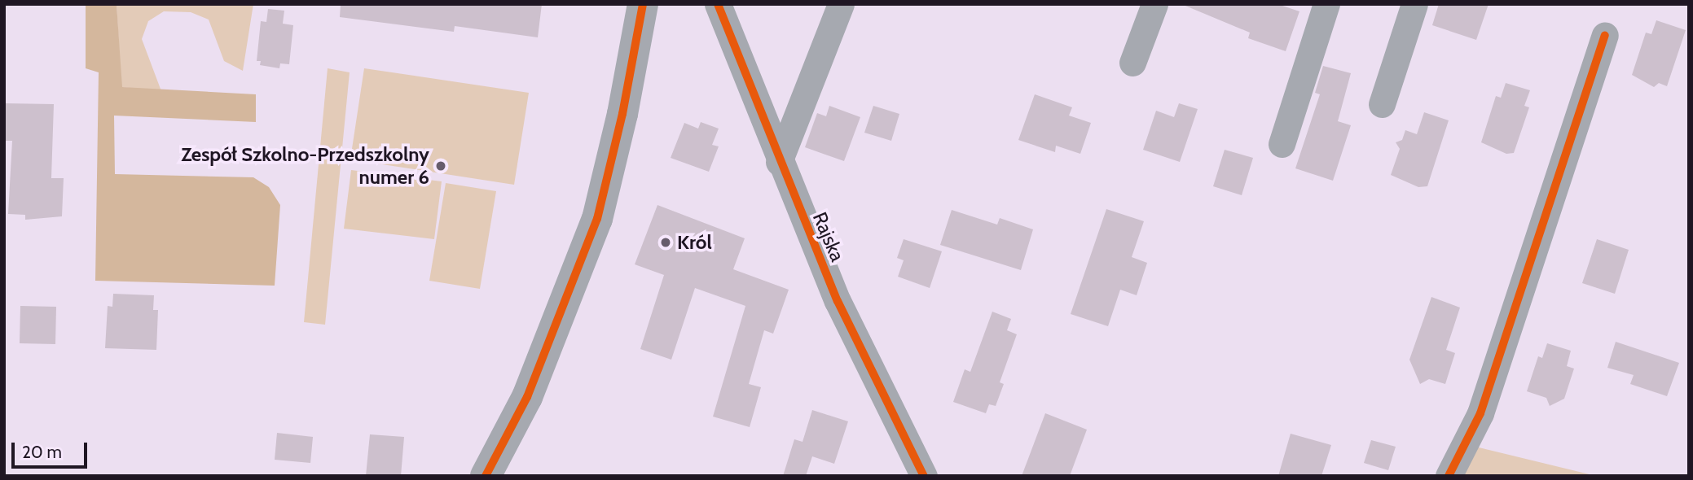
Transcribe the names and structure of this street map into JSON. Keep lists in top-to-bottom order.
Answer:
{
  "streets": {
    "street": ["Rajska"]
  },
  "places": ["Zespół Szkolno-Przedszkolny numer 6", "Król"],
  "scale_bar": "20 m"
}
